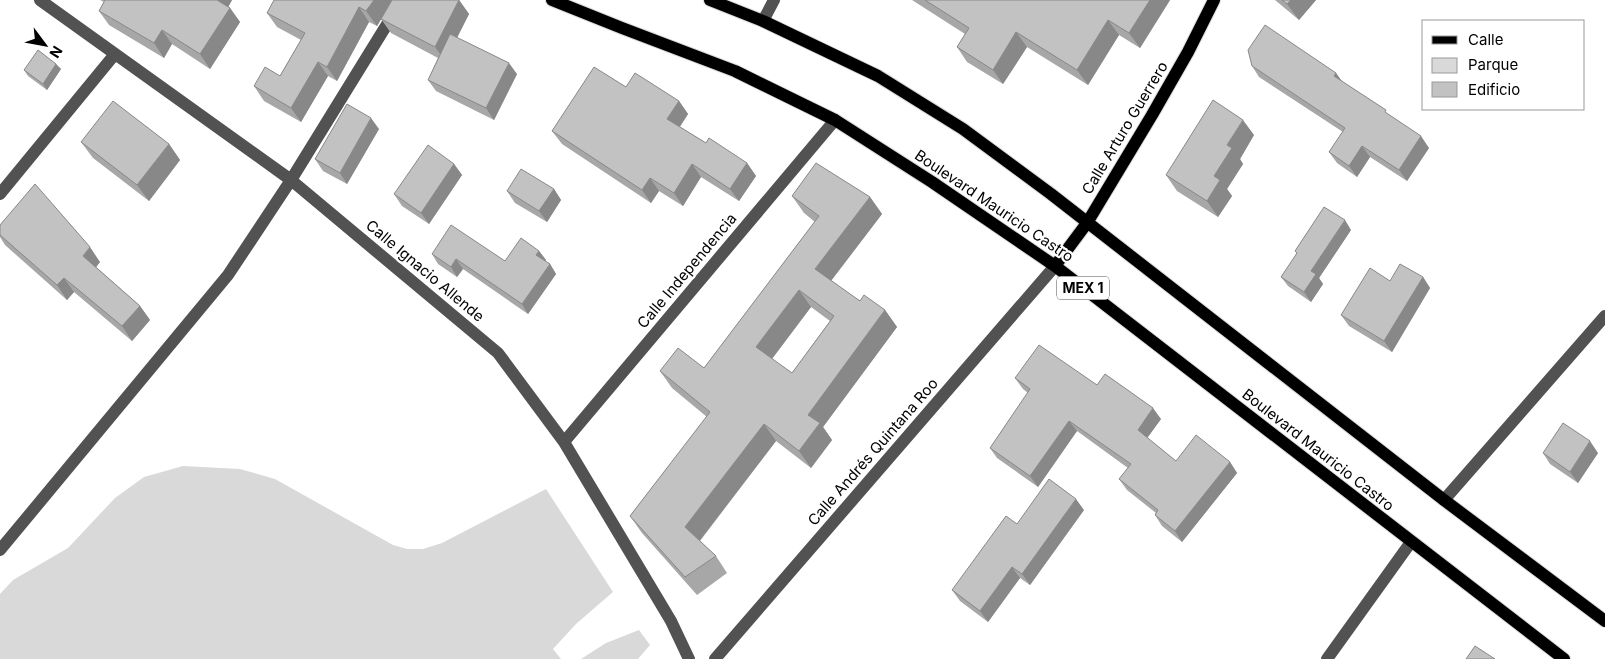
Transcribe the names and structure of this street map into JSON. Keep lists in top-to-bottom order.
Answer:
{
  "streets": {
    "main road": ["Calle Arturo Guerrero", "Boulevard Mauricio Castro", "MEX 1"],
    "street": ["Calle Ignacio Allende", "Calle Independencia", "Calle Andrés Quintana Roo"]
  },
  "crossings": [
    ["Calle Arturo Guerrero", "Boulevard Mauricio Castro"],
    ["Calle Arturo Guerrero", "Calle Andrés Quintana Roo"],
    ["Boulevard Mauricio Castro", "Calle Independencia"],
    ["Boulevard Mauricio Castro", "Calle Andrés Quintana Roo"],
    ["Calle Ignacio Allende", "Calle Independencia"]
  ],
  "legend": ["Calle", "Parque", "Edificio"],
  "north": "bottom right"
}
